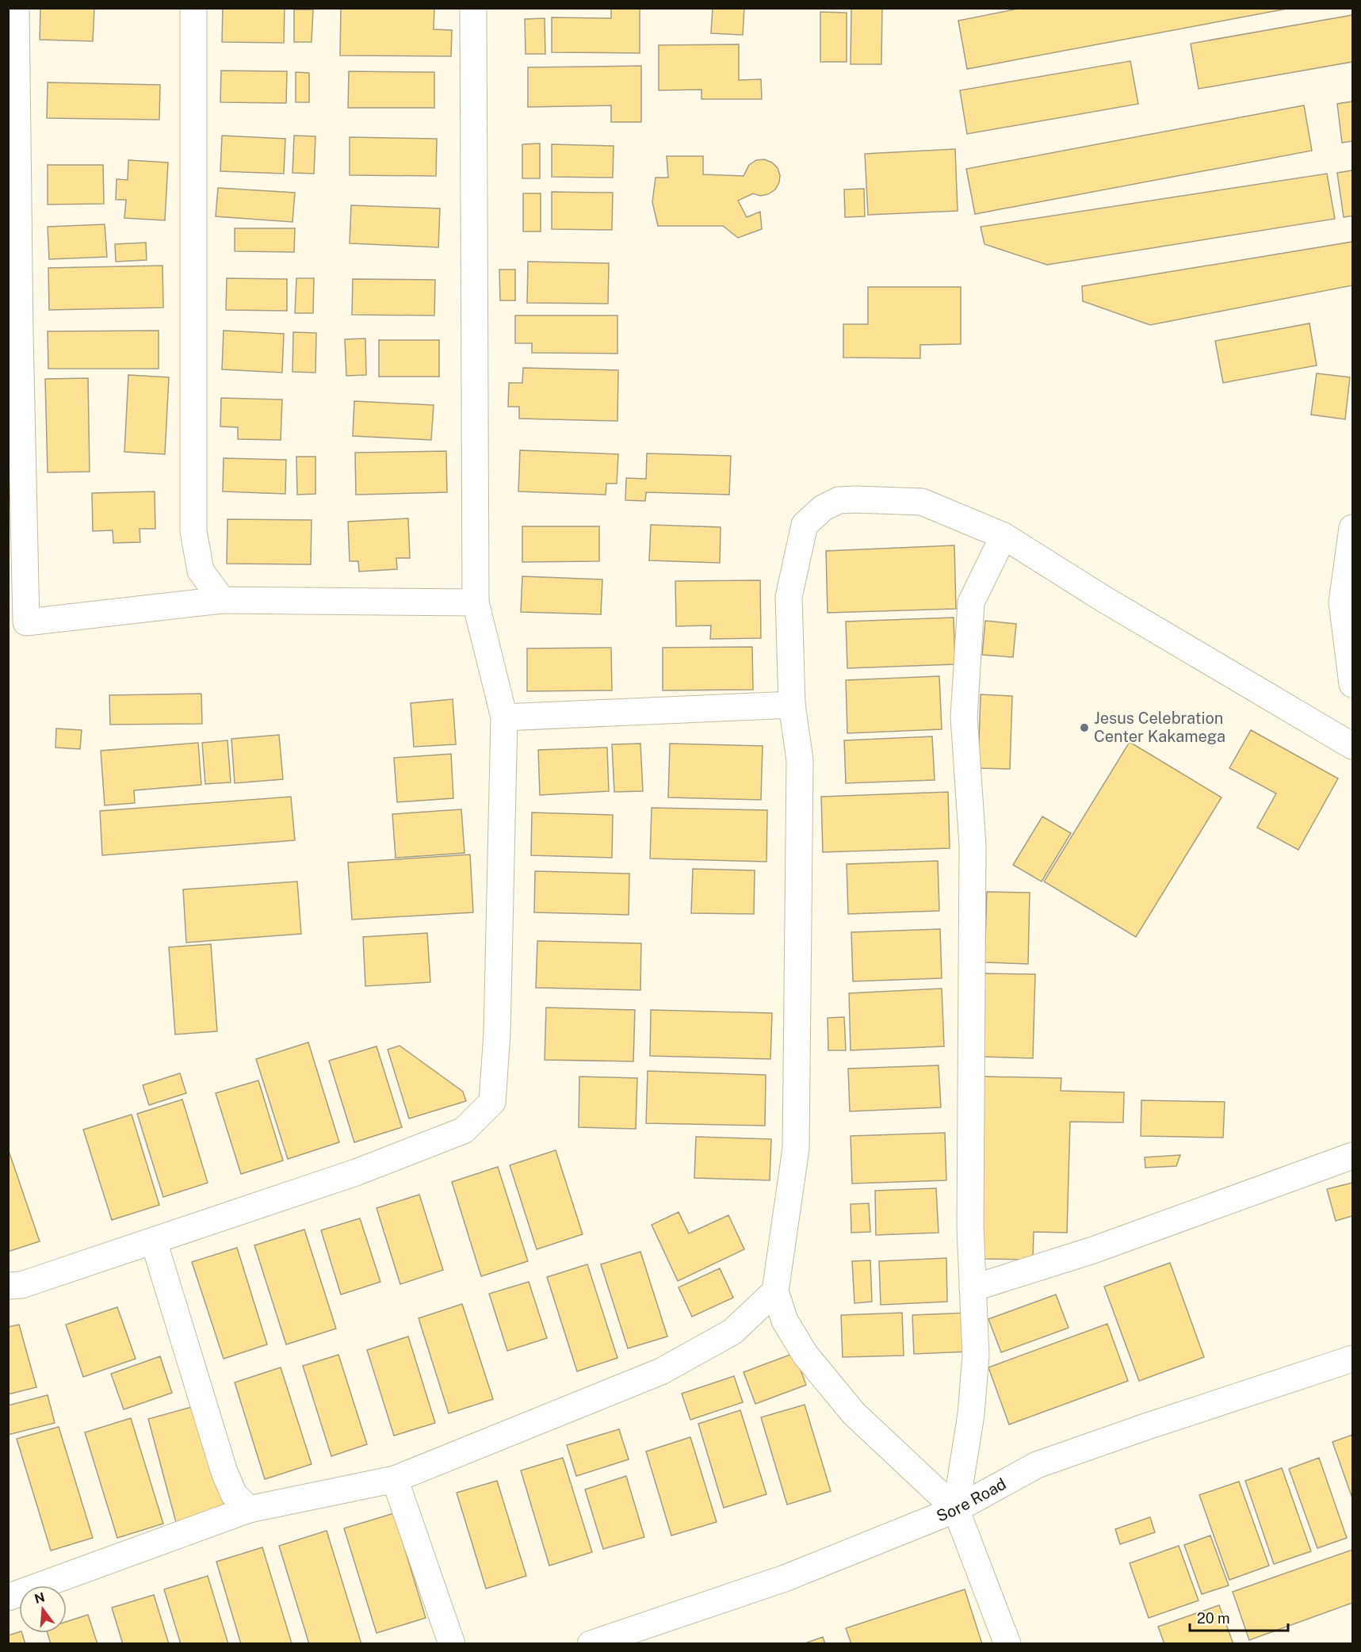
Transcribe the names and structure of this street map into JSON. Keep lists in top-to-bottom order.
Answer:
{
  "streets": {
    "street": ["Sore Road"]
  },
  "places": ["Jesus Celebration Center Kakamega"],
  "scale_bar": "20 m",
  "north": "top"
}
